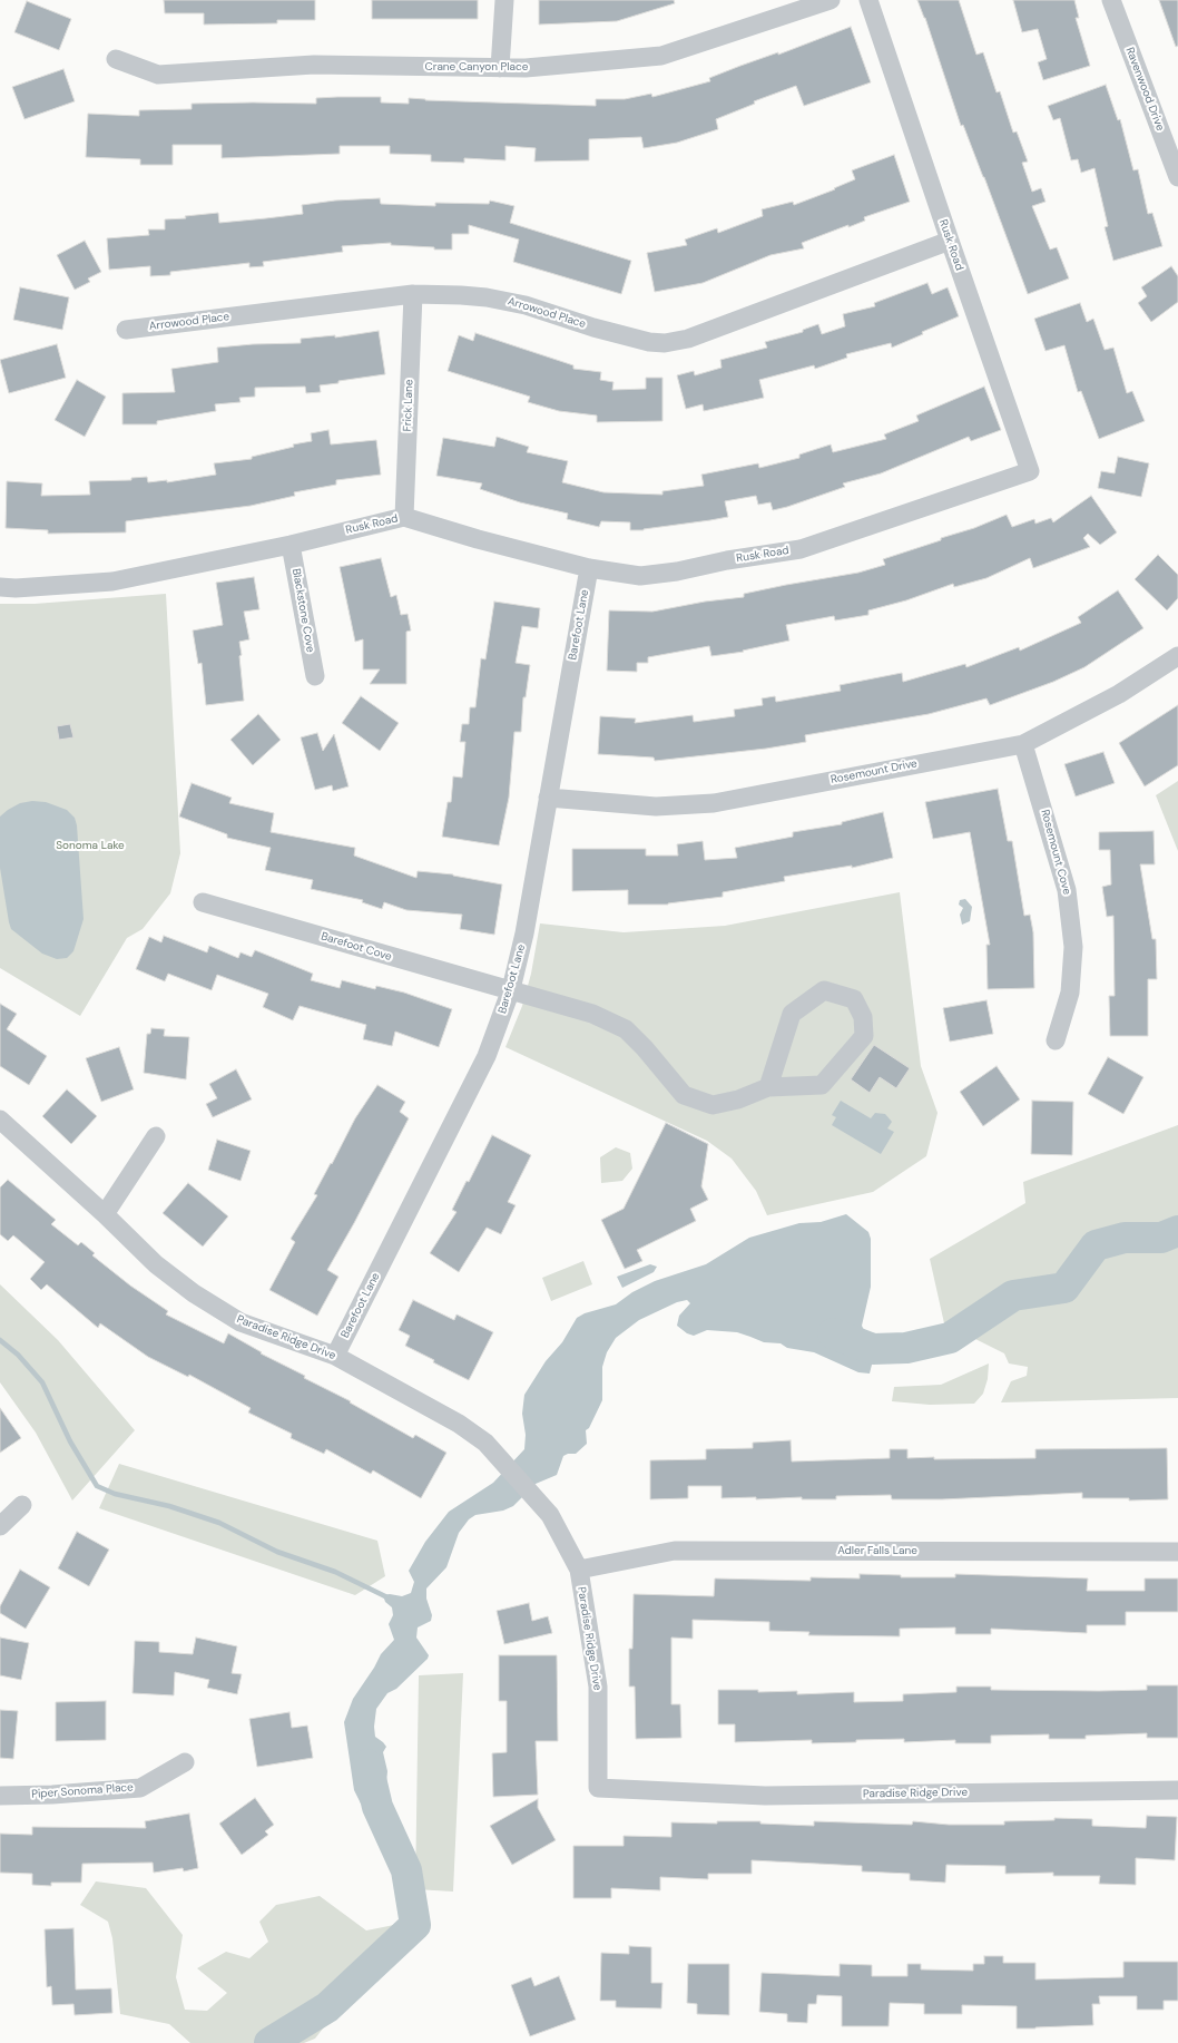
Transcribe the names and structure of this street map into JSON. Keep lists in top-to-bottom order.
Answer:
{
  "streets": {
    "street": [
      "Crane Canyon Place",
      "Ravenwood Drive",
      "Rusk Road",
      "Arrowood Place",
      "Frick Lane",
      "Blackstone Cove",
      "Barefoot Lane",
      "Rosemount Drive",
      "Rosemount Cove",
      "Barefoot Cove",
      "Paradise Ridge Drive",
      "Adler Falls Lane",
      "Piper Sonoma Place"
    ]
  },
  "crossings": [
    ["Rusk Road", "Arrowood Place"],
    ["Rusk Road", "Frick Lane"],
    ["Rusk Road", "Blackstone Cove"],
    ["Rusk Road", "Barefoot Lane"],
    ["Arrowood Place", "Frick Lane"],
    ["Barefoot Lane", "Rosemount Drive"],
    ["Barefoot Lane", "Barefoot Cove"],
    ["Barefoot Lane", "Paradise Ridge Drive"],
    ["Rosemount Drive", "Rosemount Cove"],
    ["Paradise Ridge Drive", "Adler Falls Lane"]
  ],
  "parks": ["Sonoma Lake"]
}
